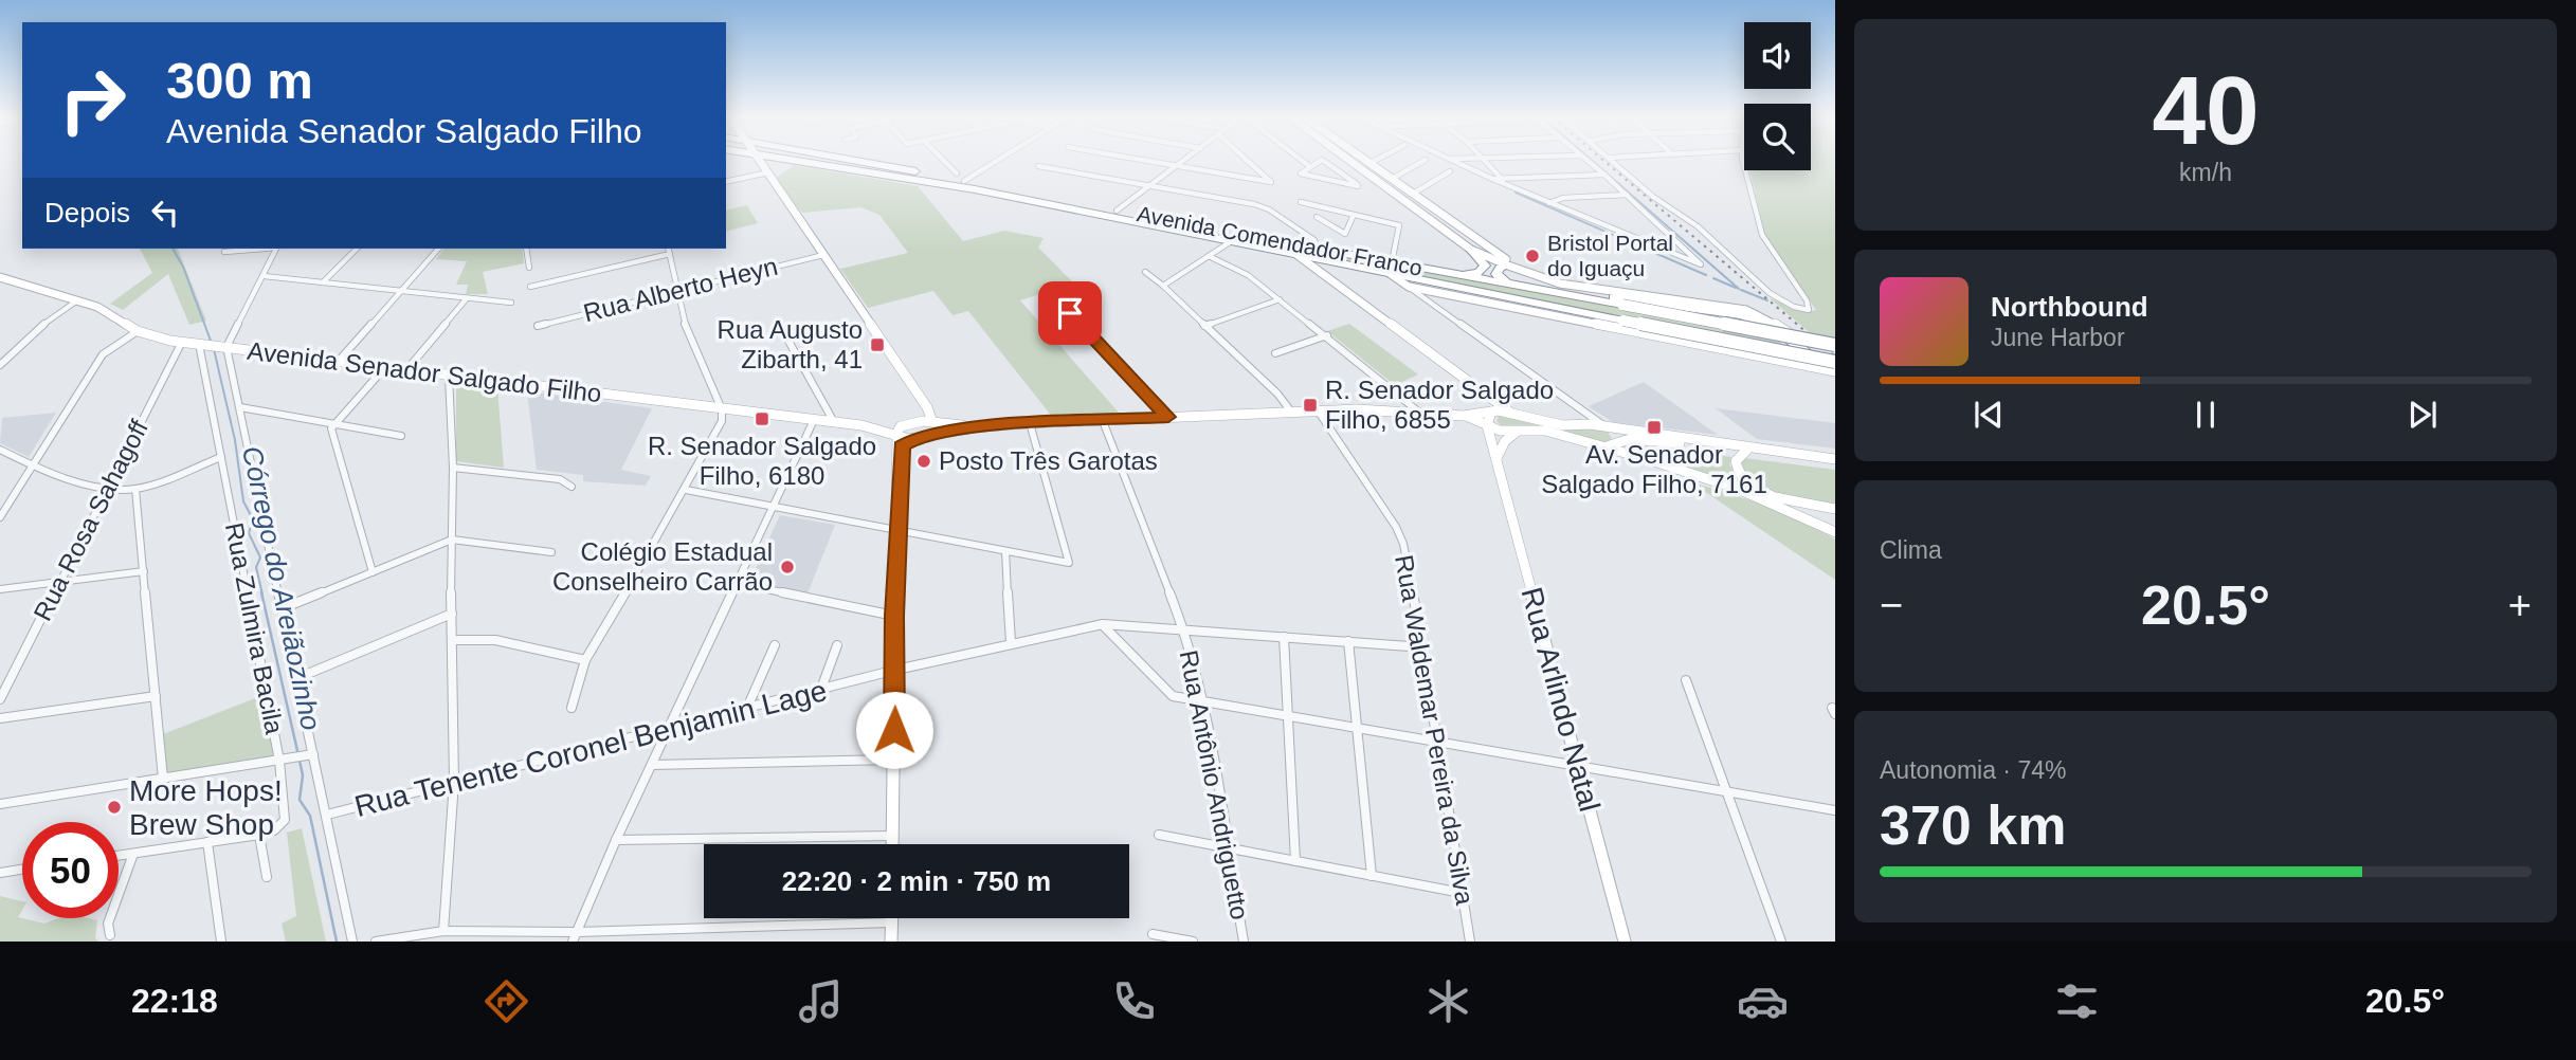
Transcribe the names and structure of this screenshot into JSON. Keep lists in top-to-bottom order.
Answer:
{
  "streets": {
    "highway": ["Avenida Comendador Franco"],
    "main road": ["Avenida Senador Salgado Filho", "Rua Arlindo Natal"],
    "street": [
      "Rua Alberto Heyn",
      "Rua Rosa Sahagoff",
      "Rua Zulmira Bacila",
      "Rua Waldemar Pereira da Silva",
      "Rua Tenente Coronel Benjamin Lage",
      "Rua Antônio Andriguetto"
    ]
  },
  "crossings": [
    ["Avenida Senador Salgado Filho", "Rua Rosa Sahagoff"],
    ["Avenida Senador Salgado Filho", "Rua Zulmira Bacila"],
    ["Rua Zulmira Bacila", "Rua Tenente Coronel Benjamin Lage"],
    ["Rua Waldemar Pereira da Silva", "Rua Tenente Coronel Benjamin Lage"],
    ["Rua Tenente Coronel Benjamin Lage", "Rua Antônio Andriguetto"]
  ],
  "water": ["Córrego do Areiãozinho"],
  "places": {
    "other": [
      "Bristol Portal do Iguaçu",
      "Posto Três Garotas",
      "Colégio Estadual Conselheiro Carrão",
      "More Hops! Brew Shop"
    ],
    "transit": [
      "Rua Augusto Zibarth, 41",
      "R. Senador Salgado Filho, 6855",
      "R. Senador Salgado Filho, 6180",
      "Av. Senador Salgado Filho, 7161"
    ]
  },
  "page": {
    "tile": [
      ["40", "km/h"],
      "Clima",
      ["Autonomia · 74%", "370 km"]
    ],
    "turn": ["300 m", "Avenida Senador Salgado Filho"],
    "then": "Depois",
    "song": ["Northbound", "June Harbor"],
    "heat": ["−", "20.5°", "+"],
    "limit": "50",
    "trip": "22:20 · 2 min · 750 m",
    "tabs": ["22:18", "20.5°"]
  }
}
